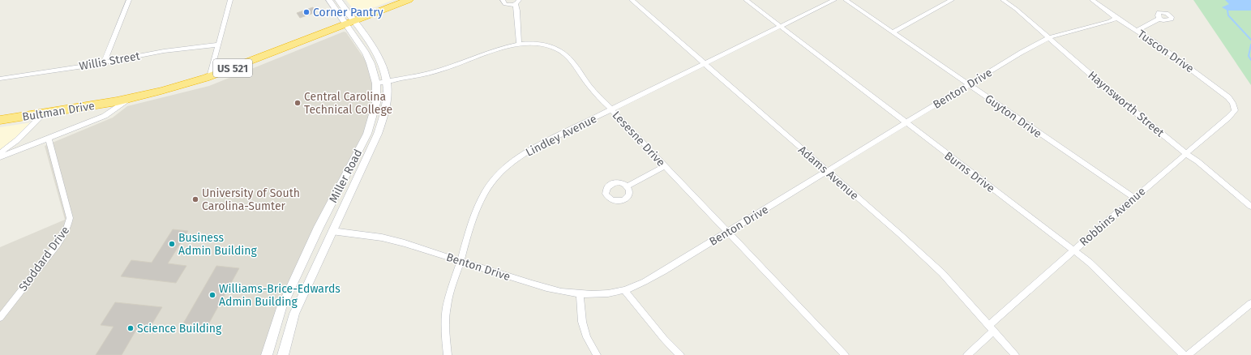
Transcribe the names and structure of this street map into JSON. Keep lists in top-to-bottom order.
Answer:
{
  "streets": {
    "highway": ["US 521", "Bultman Drive"],
    "street": [
      "Tuscon Drive",
      "Willis Street",
      "Benton Drive",
      "Haynsworth Street",
      "Guyton Drive",
      "Lindley Avenue",
      "Lesesne Drive",
      "Burns Drive",
      "Adams Avenue",
      "Miller Road",
      "Robbins Avenue",
      "Stoddard Drive"
    ]
  },
  "crossings": [
    ["Tuscon Drive", "Benton Drive"],
    ["Tuscon Drive", "Robbins Avenue"],
    ["US 521", "Bultman Drive"],
    ["US 521", "Miller Road"],
    ["Benton Drive", "Haynsworth Street"],
    ["Benton Drive", "Guyton Drive"],
    ["Benton Drive", "Lindley Avenue"],
    ["Benton Drive", "Lesesne Drive"],
    ["Benton Drive", "Burns Drive"],
    ["Benton Drive", "Adams Avenue"],
    ["Benton Drive", "Miller Road"],
    ["Haynsworth Street", "Robbins Avenue"],
    ["Guyton Drive", "Robbins Avenue"],
    ["Lindley Avenue", "Lesesne Drive"],
    ["Lindley Avenue", "Burns Drive"],
    ["Lindley Avenue", "Adams Avenue"],
    ["Lesesne Drive", "Miller Road"],
    ["Burns Drive", "Robbins Avenue"],
    ["Adams Avenue", "Robbins Avenue"]
  ],
  "places": [
    "Corner Pantry",
    "Central Carolina Technical College",
    "University of South Carolina-Sumter",
    "Business Admin Building",
    "Williams-Brice-Edwards Admin Building",
    "Science Building"
  ]
}
